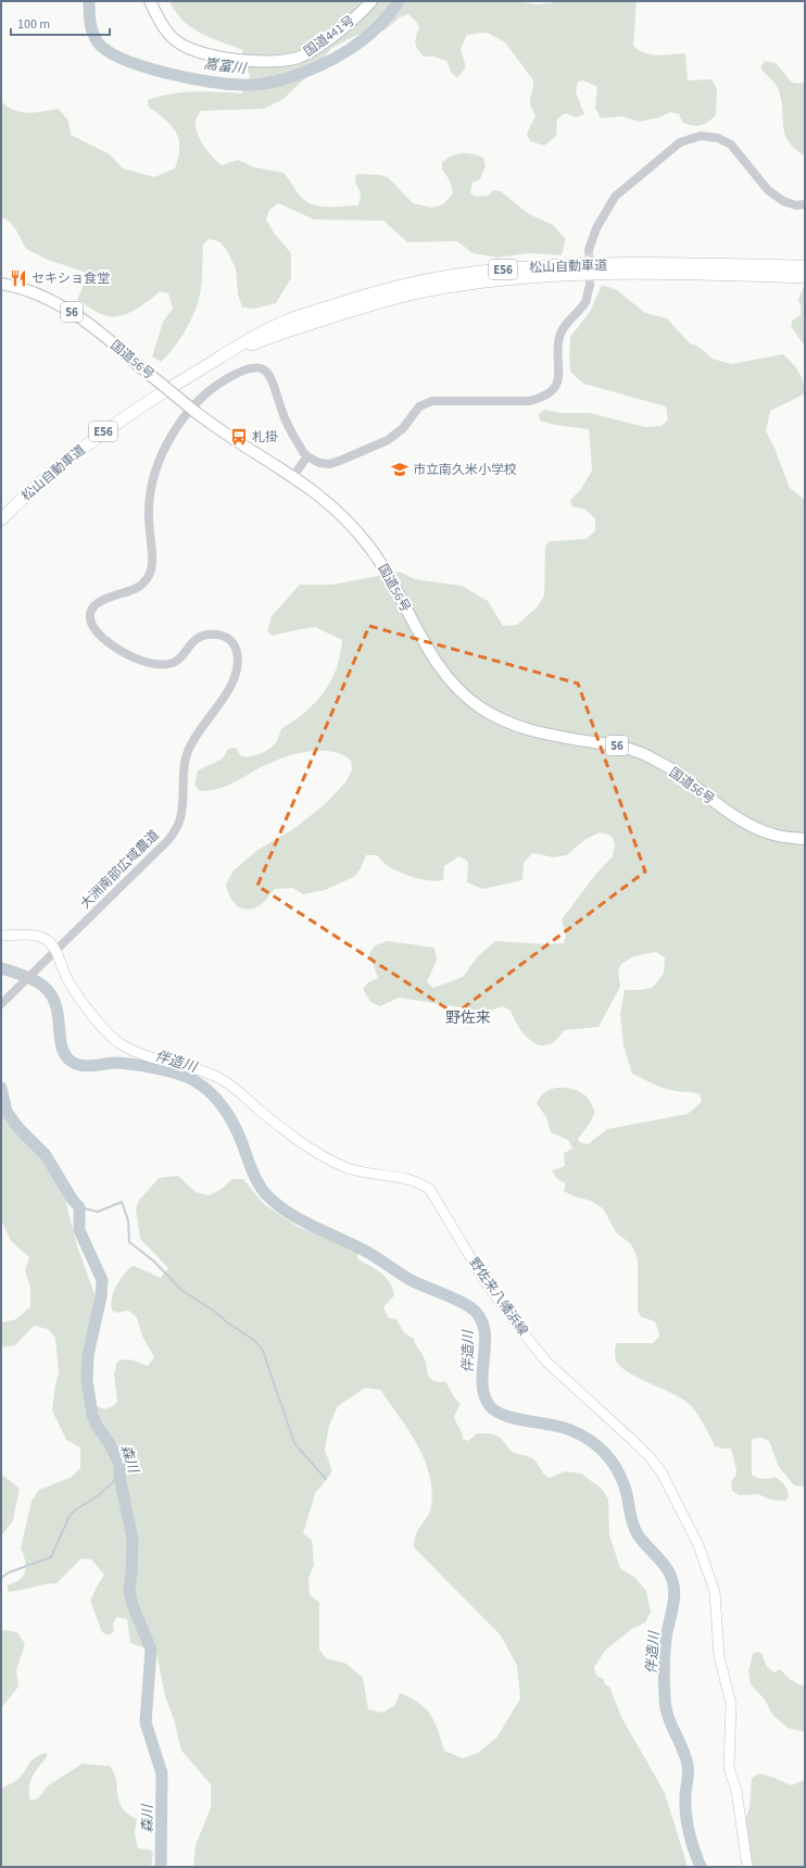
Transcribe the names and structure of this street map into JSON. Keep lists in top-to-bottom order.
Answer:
{
  "streets": {
    "highway": [
      "国道441号",
      "松山自動車道",
      "E56",
      "56",
      "国道56号"
    ],
    "main road": ["野佐来八幡浜線"],
    "street": ["大洲南部広域農道"]
  },
  "crossings": [
    ["大洲南部広域農道", "野佐来八幡浜線"]
  ],
  "districts": ["野佐来"],
  "water": ["嵩富川", "伴造川", "森川"],
  "places": {
    "restaurant": ["セキショ食堂"],
    "bus stop": ["札掛"],
    "school or university": ["市立南久米小学校"]
  },
  "scale_bar": "100 m"
}
